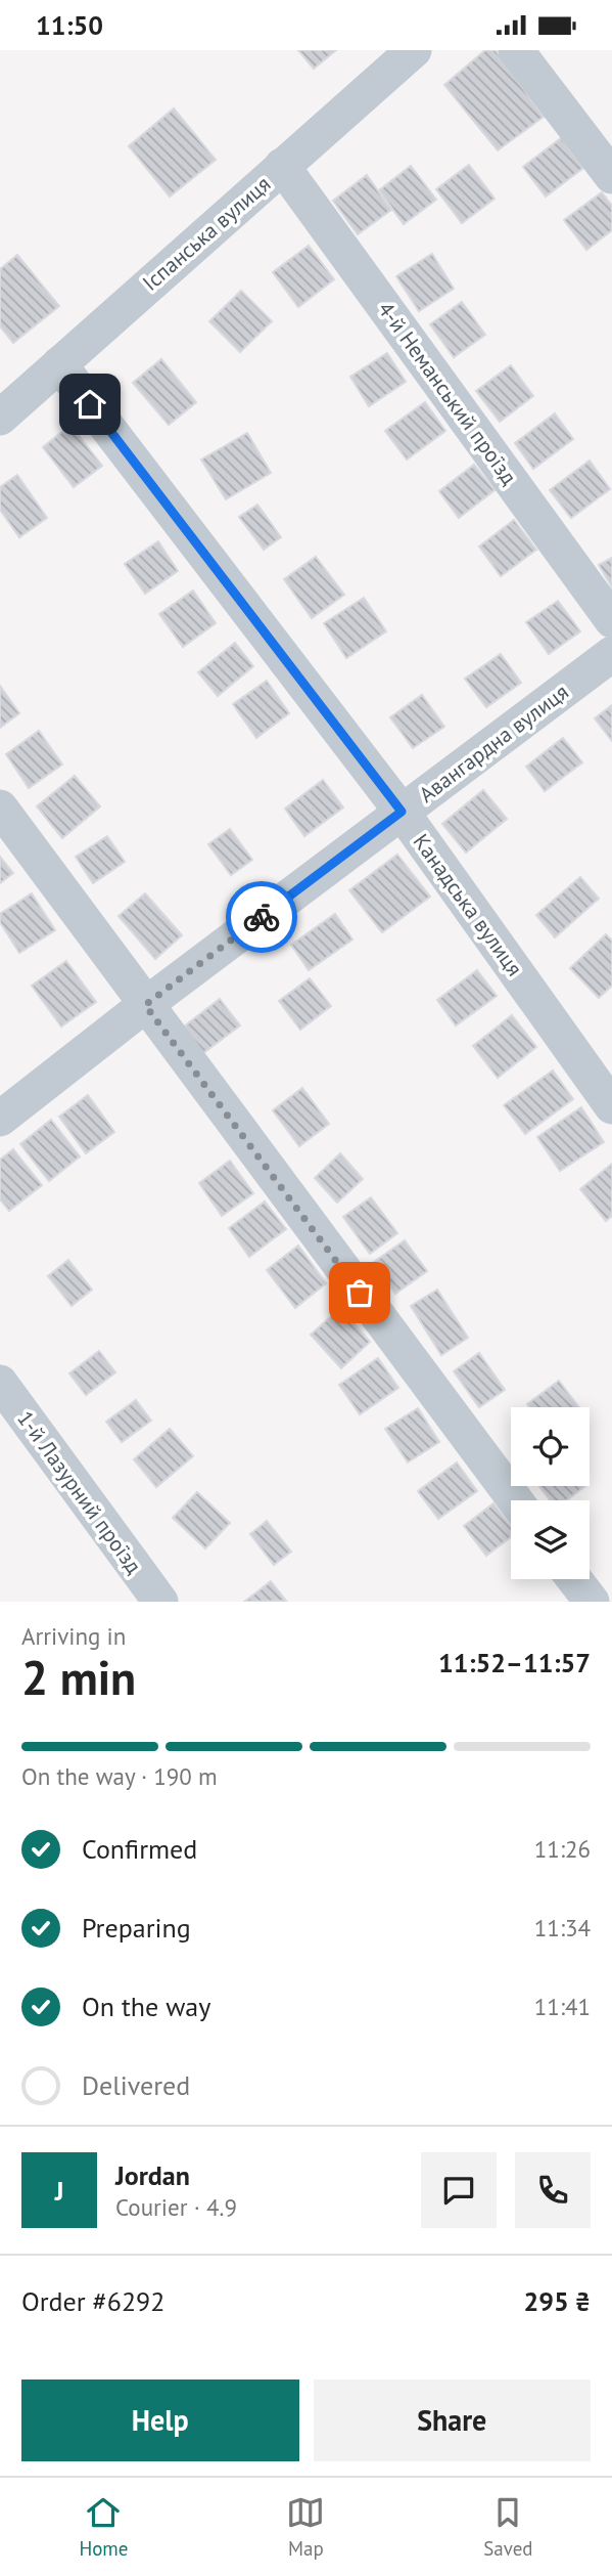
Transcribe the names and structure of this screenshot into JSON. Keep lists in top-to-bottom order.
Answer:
{
  "streets": {
    "street": [
      "Іспанська вулиця",
      "4-й Неманський проїзд",
      "Авангардна вулиця",
      "Канадська вулиця",
      "1-й Лазурний проїзд"
    ]
  },
  "crossings": [
    ["Іспанська вулиця", "4-й Неманський проїзд"],
    ["Іспанська вулиця", "Канадська вулиця"],
    ["Авангардна вулиця", "Канадська вулиця"]
  ],
  "page": {
    "status": "11:50",
    "heading": ["2 min", "Arriving in", "11:52–11:57"],
    "panel": [
      "Jordan",
      "Courier · 4.9",
      "Order #6292",
      "295 ₴"
    ],
    "bar": "On the way · 190 m",
    "list": [
      ["Confirmed", "11:26"],
      ["Preparing", "11:34"],
      ["On the way", "11:41"],
      "Delivered"
    ],
    "round": "J",
    "buttons": ["Help", "Share"],
    "tabs": ["Home", "Map", "Saved"]
  }
}
